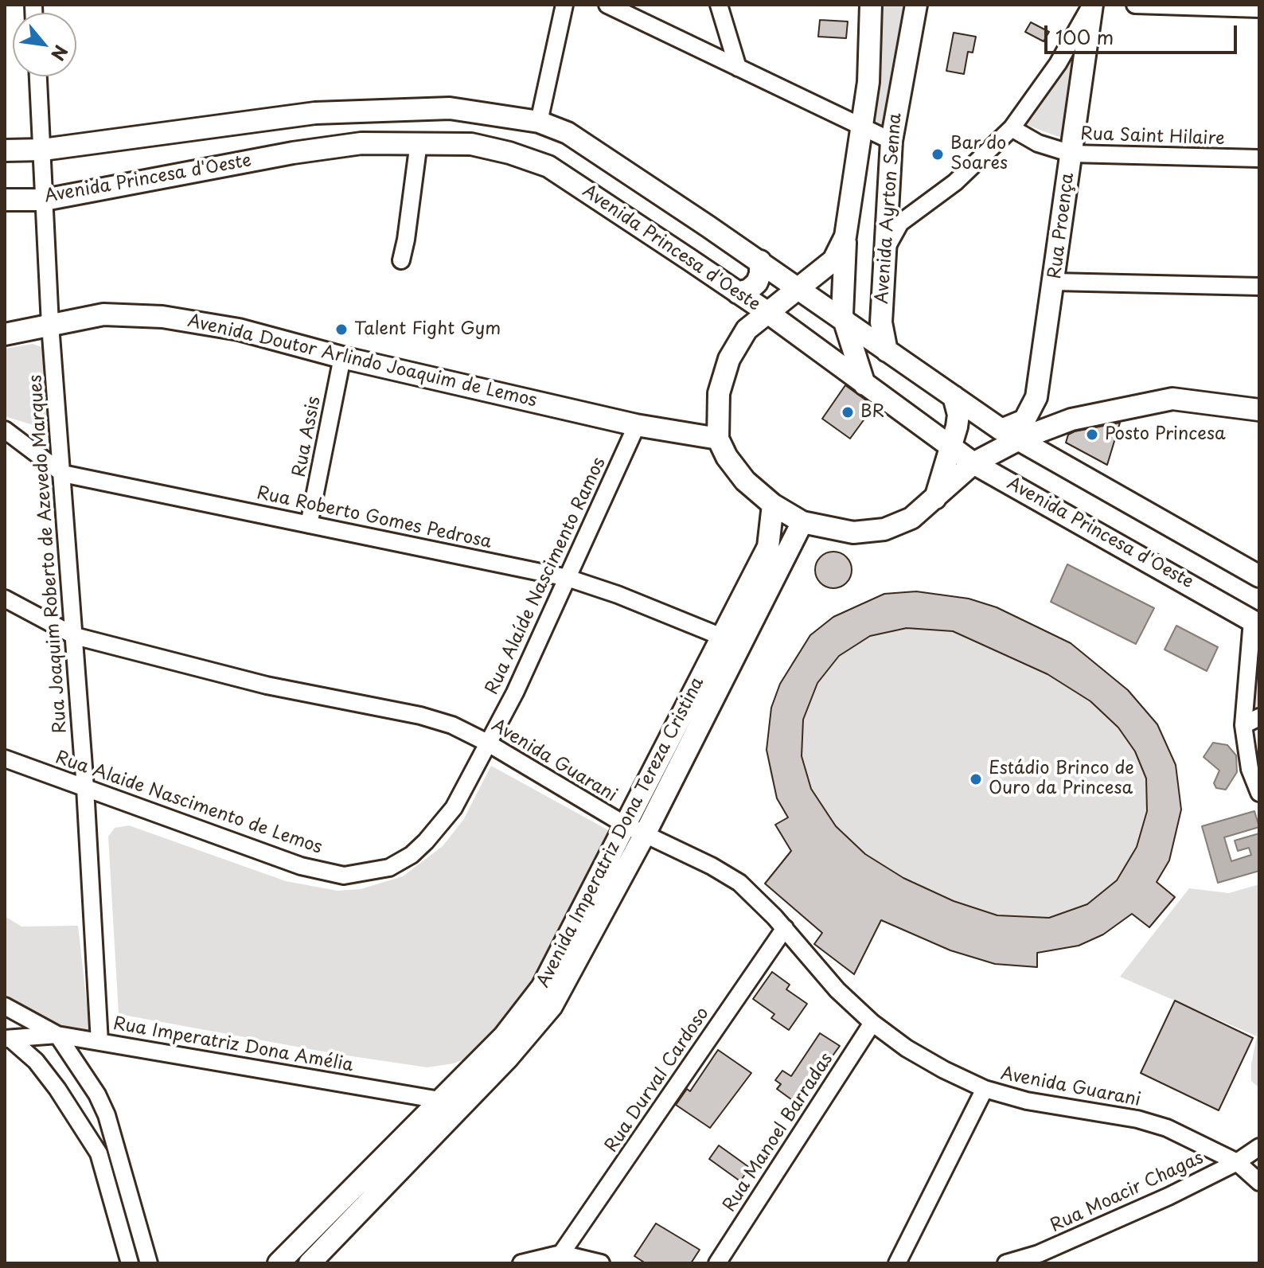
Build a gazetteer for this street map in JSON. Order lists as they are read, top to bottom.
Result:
{
  "streets": {
    "main road": [
      "Avenida Princesa d'Oeste",
      "Avenida Ayrton Senna",
      "Rua Proença",
      "Avenida Doutor Arlindo Joaquim de Lemos",
      "Avenida Imperatriz Dona Tereza Cristina"
    ],
    "street": [
      "Rua Saint Hilaire",
      "Rua Assis",
      "Rua Roberto Gomes Pedrosa",
      "Rua Joaquim Roberto de Azevedo Marques",
      "Rua Alaíde Nascimento Ramos",
      "Avenida Guarani",
      "Rua Alaide Nascimento de Lemos",
      "Rua Imperatriz Dona Amélia",
      "Rua Durval Cardoso",
      "Rua Manoel Barradas",
      "Rua Moacir Chagas"
    ]
  },
  "crossings": [
    ["Rua Saint Hilaire", "Rua Proença"],
    ["Avenida Princesa d'Oeste", "Avenida Ayrton Senna"],
    ["Avenida Princesa d'Oeste", "Rua Joaquim Roberto de Azevedo Marques"],
    ["Avenida Ayrton Senna", "Avenida Doutor Arlindo Joaquim de Lemos"],
    ["Avenida Doutor Arlindo Joaquim de Lemos", "Rua Assis"],
    ["Avenida Doutor Arlindo Joaquim de Lemos", "Rua Joaquim Roberto de Azevedo Marques"],
    ["Avenida Doutor Arlindo Joaquim de Lemos", "Rua Alaíde Nascimento Ramos"],
    ["Rua Assis", "Rua Roberto Gomes Pedrosa"],
    ["Rua Roberto Gomes Pedrosa", "Rua Joaquim Roberto de Azevedo Marques"],
    ["Rua Roberto Gomes Pedrosa", "Rua Alaíde Nascimento Ramos"],
    ["Rua Roberto Gomes Pedrosa", "Avenida Imperatriz Dona Tereza Cristina"],
    ["Rua Joaquim Roberto de Azevedo Marques", "Avenida Guarani"],
    ["Rua Joaquim Roberto de Azevedo Marques", "Rua Alaide Nascimento de Lemos"],
    ["Rua Joaquim Roberto de Azevedo Marques", "Rua Imperatriz Dona Amélia"],
    ["Rua Alaíde Nascimento Ramos", "Avenida Guarani"],
    ["Rua Alaíde Nascimento Ramos", "Rua Alaide Nascimento de Lemos"],
    ["Avenida Guarani", "Rua Alaide Nascimento de Lemos"],
    ["Avenida Guarani", "Avenida Imperatriz Dona Tereza Cristina"],
    ["Avenida Guarani", "Rua Durval Cardoso"],
    ["Avenida Guarani", "Rua Manoel Barradas"],
    ["Avenida Guarani", "Rua Moacir Chagas"],
    ["Avenida Imperatriz Dona Tereza Cristina", "Rua Imperatriz Dona Amélia"]
  ],
  "places": [
    "Bar do Soares",
    "Talent Fight Gym",
    "BR",
    "Posto Princesa",
    "Estádio Brinco de Ouro da Princesa"
  ],
  "scale_bar": "100 m",
  "north": "bottom right"
}
